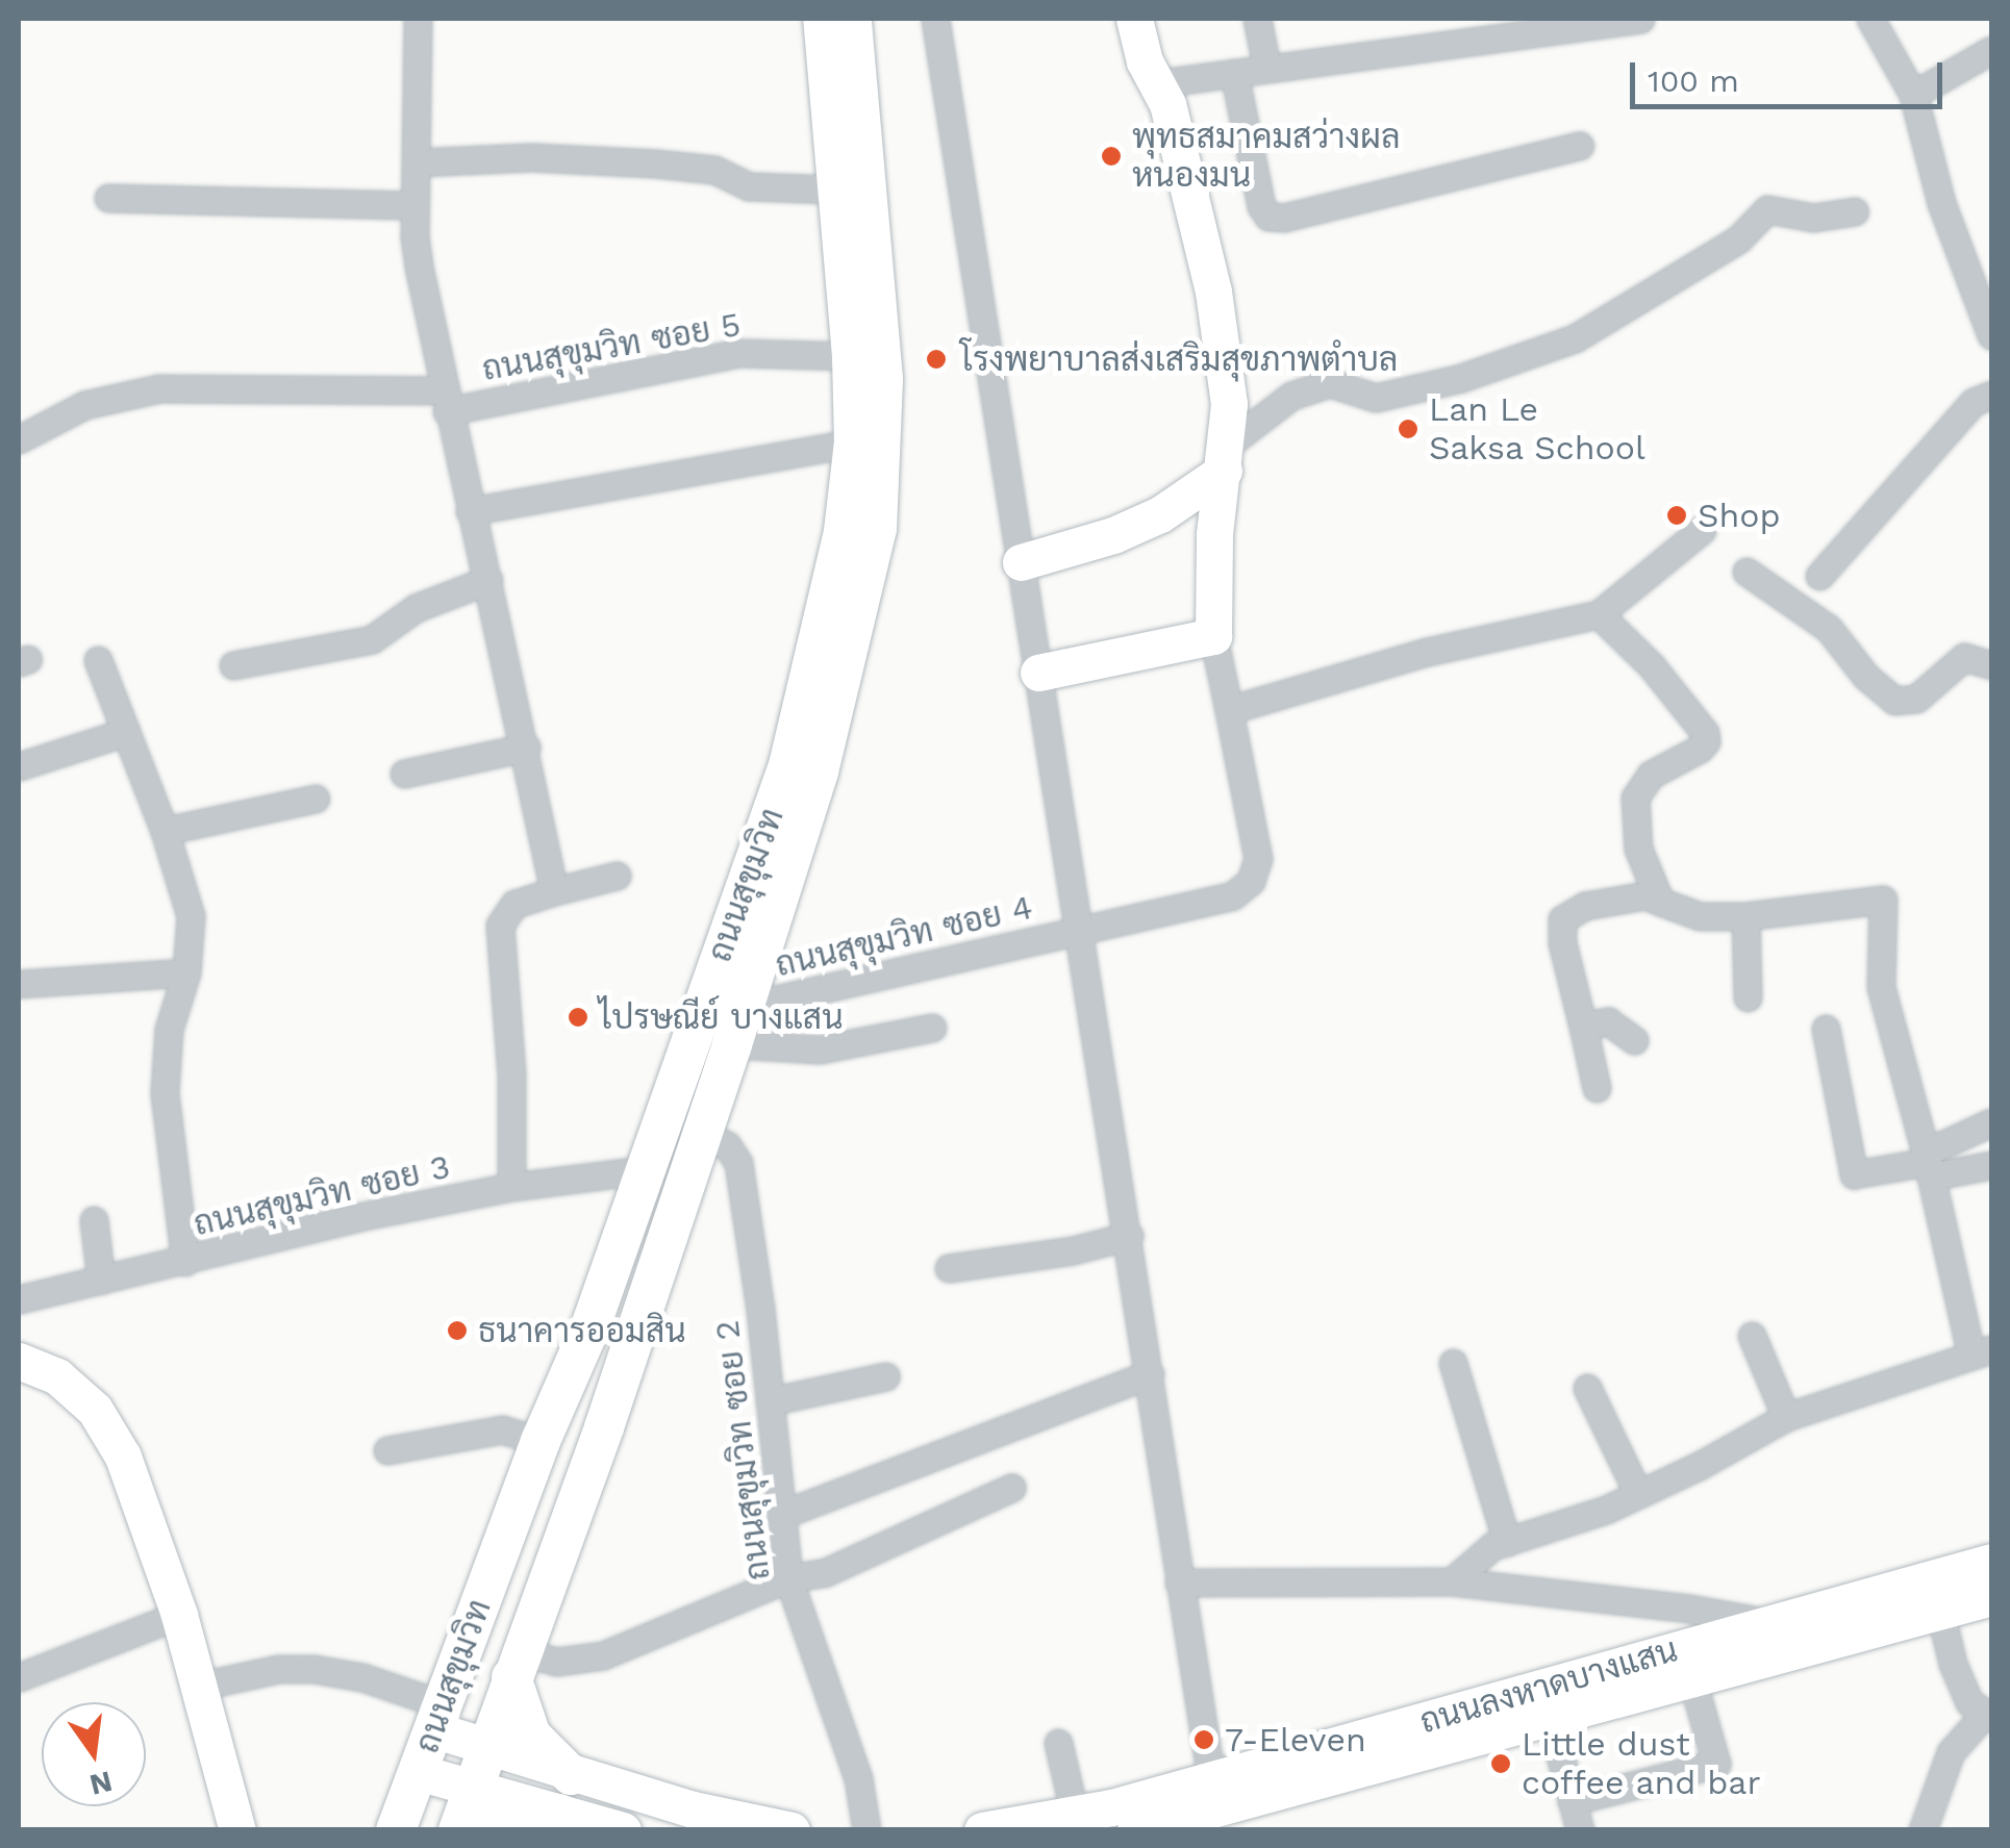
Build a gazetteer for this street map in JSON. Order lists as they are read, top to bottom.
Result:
{
  "streets": {
    "main road": ["ถนนสุขุมวิท", "ถนนลงหาดบางแสน"],
    "street": [
      "ถนนสุขุมวิท ซอย 5",
      "ถนนสุขุมวิท ซอย 4",
      "ถนนสุขุมวิท ซอย 3",
      "ถนนสุขุมวิท ซอย 2"
    ]
  },
  "crossings": [
    ["ถนนสุขุมวิท ซอย 5", "ถนนสุขุมวิท"],
    ["ถนนสุขุมวิท", "ถนนสุขุมวิท ซอย 4"],
    ["ถนนสุขุมวิท", "ถนนสุขุมวิท ซอย 3"],
    ["ถนนสุขุมวิท", "ถนนสุขุมวิท ซอย 2"]
  ],
  "places": [
    "พุทธสมาคมสว่างผล หนองมน",
    "โรงพยาบาลส่งเสริมสุขภาพตำบล",
    "Lan Le Saksa School",
    "Shop",
    "ไปรษณีย์ บางแสน",
    "ธนาคารออมสิน",
    "7-Eleven",
    "Little dust coffee and bar"
  ],
  "scale_bar": "100 m",
  "north": "bottom"
}
